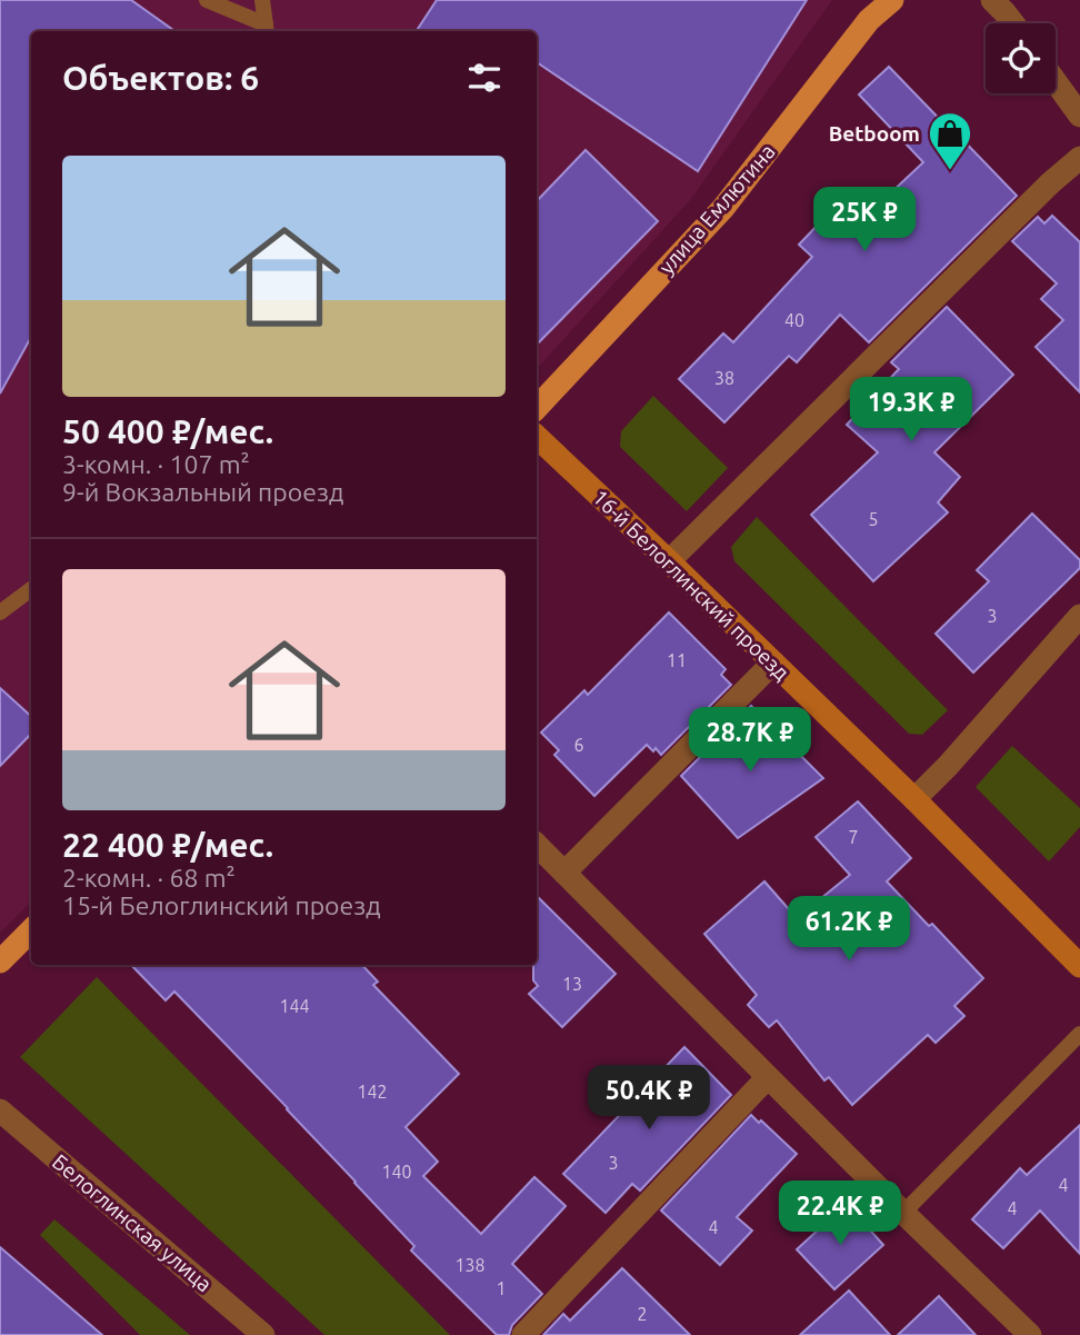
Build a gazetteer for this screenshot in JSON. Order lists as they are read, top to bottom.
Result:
{
  "streets": {
    "main road": ["улица Емлютина"],
    "street": ["16-й Белоглинский проезд", "Белоглинская улица"]
  },
  "places": {
    "shop": ["Betboom"]
  },
  "house_numbers": [
    "40",
    "38",
    "5",
    "3",
    "11",
    "6",
    "7",
    "13",
    "144",
    "142",
    "3",
    "140",
    "4",
    "4",
    "4",
    "138",
    "1",
    "2"
  ],
  "page": {
    "heading": "Объектов: 6",
    "list": [
      {
        "name": "50 400 ₽/мес.",
        "note": "3-комн. · 107 m² · 9-й Вокзальный проезд"
      },
      {
        "name": "22 400 ₽/мес.",
        "note": "2-комн. · 68 m² · 15-й Белоглинский проезд"
      }
    ],
    "price": [
      "25K ₽",
      "19.3K ₽",
      "28.7K ₽",
      "61.2K ₽",
      "50.4K ₽",
      "22.4K ₽"
    ]
  }
}
